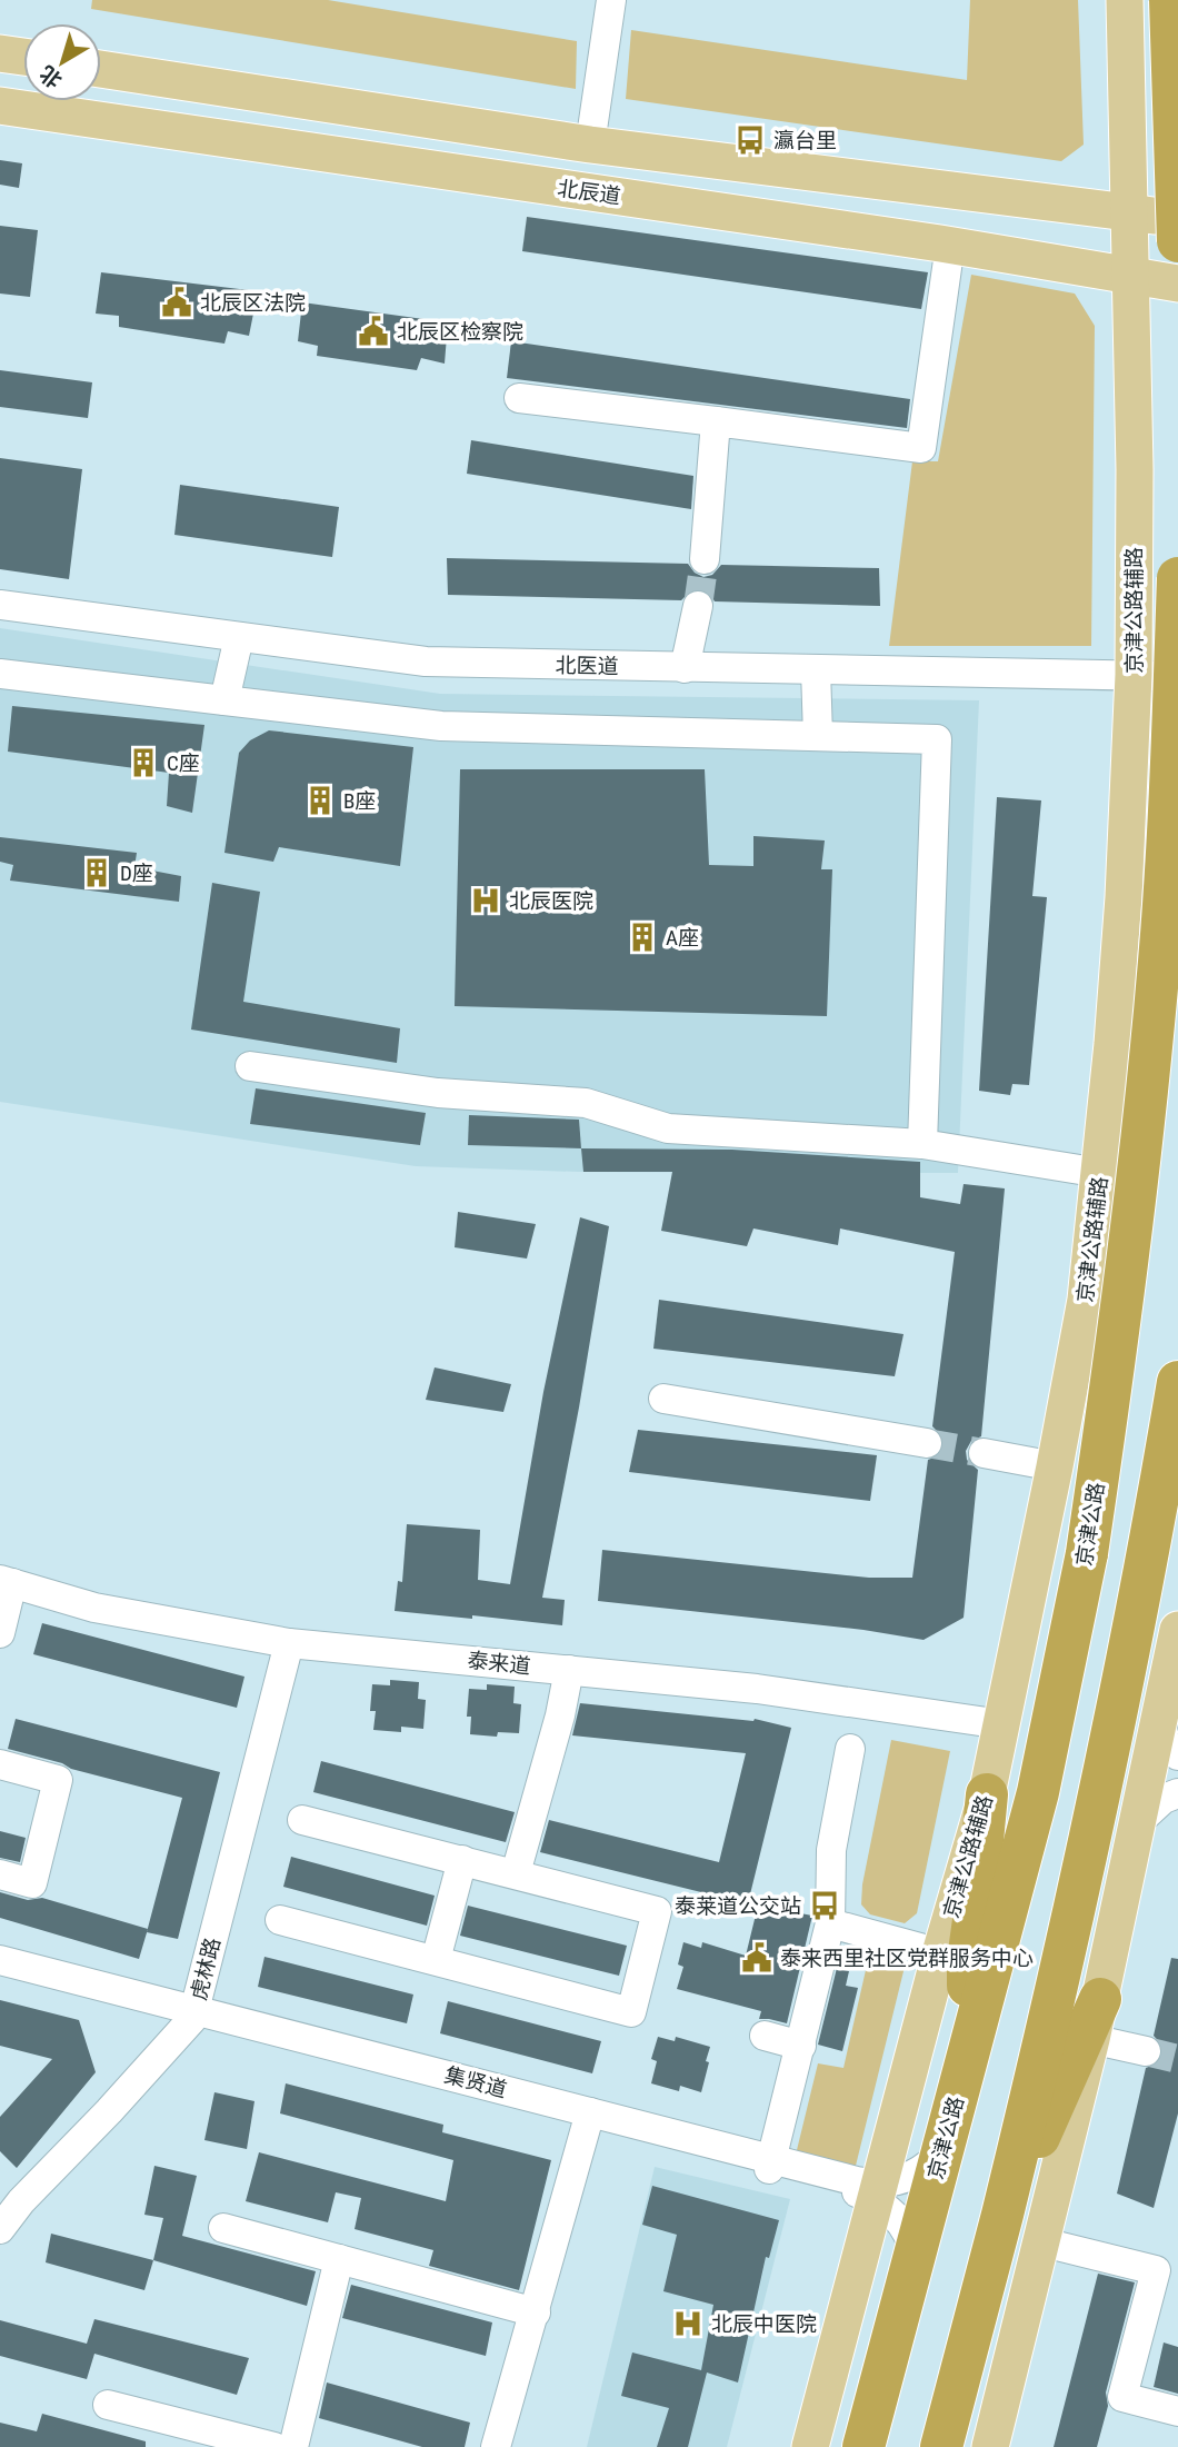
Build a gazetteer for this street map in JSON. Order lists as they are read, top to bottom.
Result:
{
  "streets": {
    "highway": ["京津公路"],
    "main road": ["北辰道", "京津公路辅路"],
    "street": [
      "北医道",
      "泰来道",
      "虎林路",
      "集贤道"
    ]
  },
  "crossings": [
    ["北辰道", "京津公路辅路"],
    ["京津公路辅路", "北医道"],
    ["京津公路辅路", "泰来道"],
    ["京津公路辅路", "集贤道"],
    ["京津公路", "集贤道"],
    ["泰来道", "虎林路"],
    ["虎林路", "集贤道"]
  ],
  "places": {
    "bus stop": ["瀛台里", "泰莱道公交站"],
    "public building": ["北辰区法院", "北辰区检察院", "泰来西里社区党群服务中心"],
    "building": [
      "C座",
      "B座",
      "D座",
      "A座"
    ],
    "hospital": ["北辰医院", "北辰中医院"]
  },
  "north": "bottom left"
}
